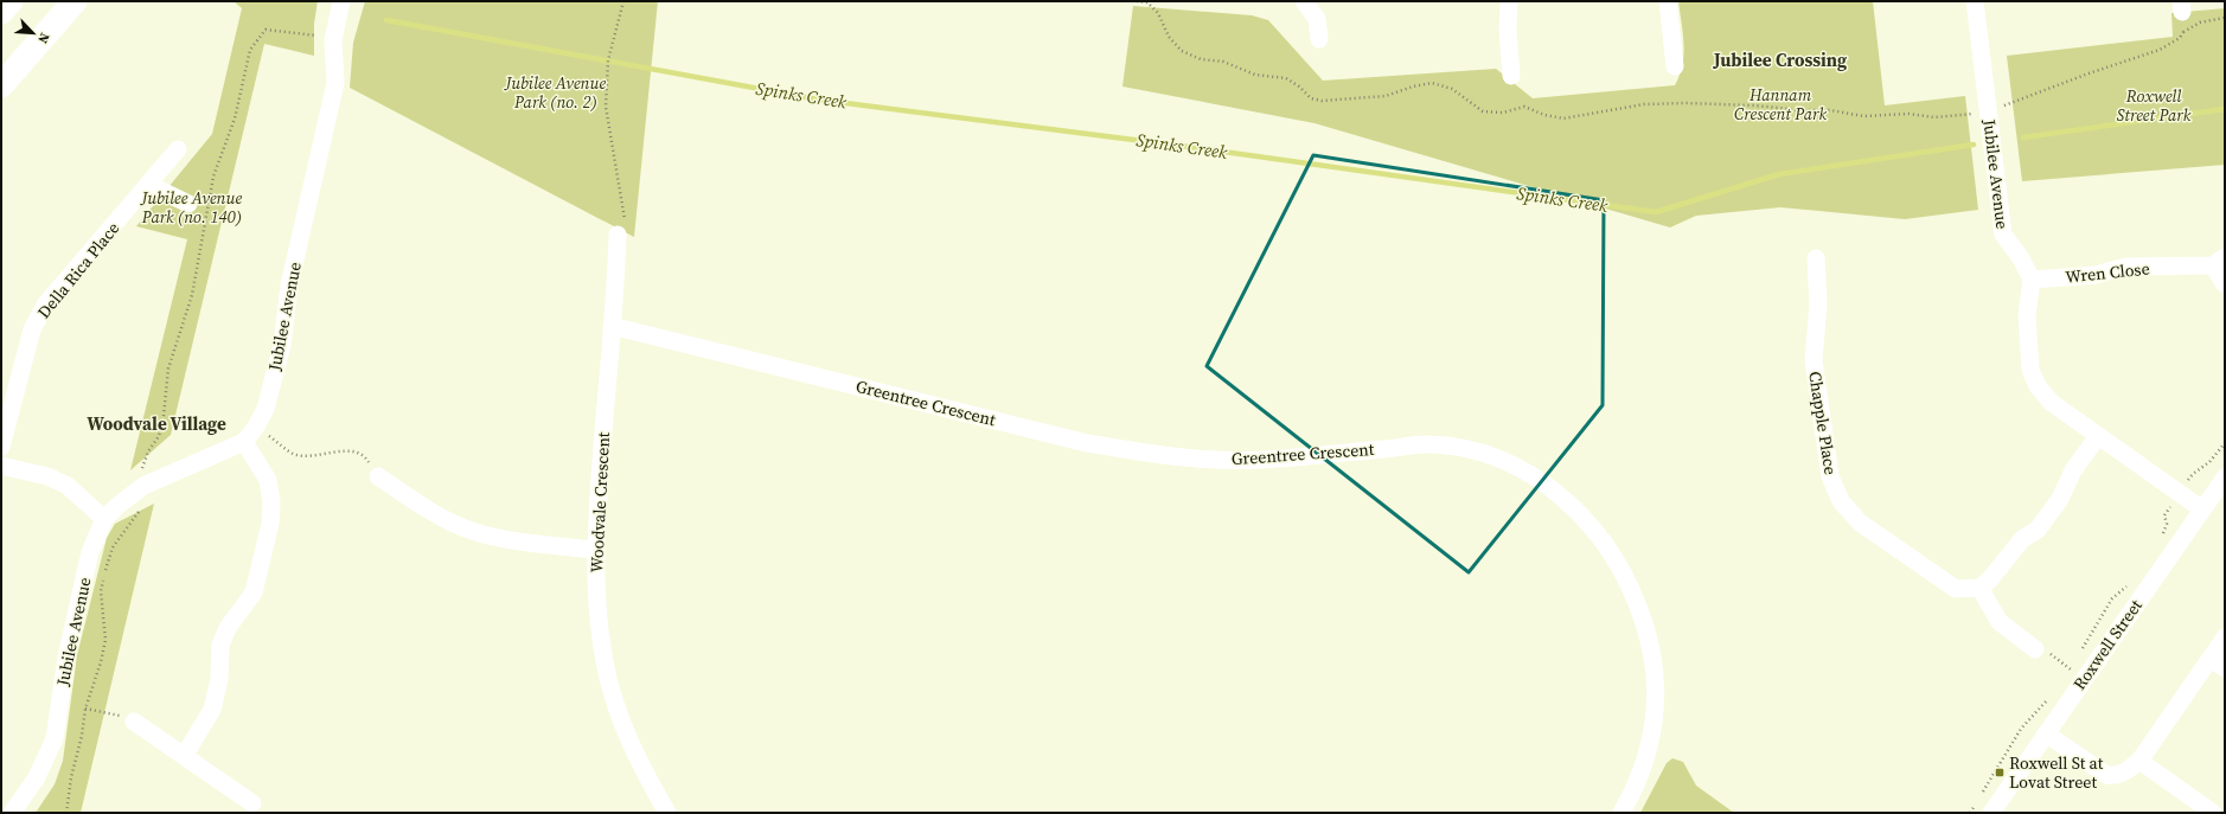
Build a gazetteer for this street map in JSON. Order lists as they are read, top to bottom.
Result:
{
  "streets": {
    "street": [
      "Jubilee Avenue",
      "Della Rica Place",
      "Wren Close",
      "Greentree Crescent",
      "Chapple Place",
      "Woodvale Crescent",
      "Roxwell Street"
    ]
  },
  "crossings": [
    ["Jubilee Avenue", "Wren Close"],
    ["Greentree Crescent", "Woodvale Crescent"]
  ],
  "districts": ["Jubilee Crossing", "Woodvale Village"],
  "water": ["Spinks Creek"],
  "parks": [
    "Jubilee Avenue Park (no. 2)",
    "Hannam Crescent Park",
    "Roxwell Street Park",
    "Jubilee Avenue Park (no. 140)"
  ],
  "places": {
    "transit": ["Roxwell St at Lovat Street"]
  },
  "north": "bottom right"
}
